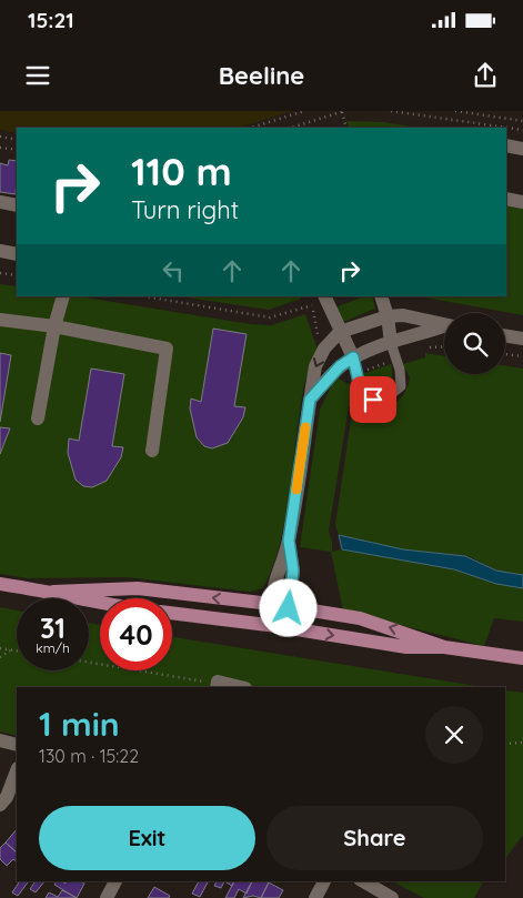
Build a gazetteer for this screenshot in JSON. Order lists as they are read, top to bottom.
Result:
{
  "page": {
    "status": "15:21",
    "header": "Beeline",
    "turn": ["110 m", "Turn right"],
    "speed": "31 km/h",
    "limit": "40",
    "heading": ["1 min", "130 m · 15:22"],
    "buttons": ["Exit", "Share"]
  }
}
